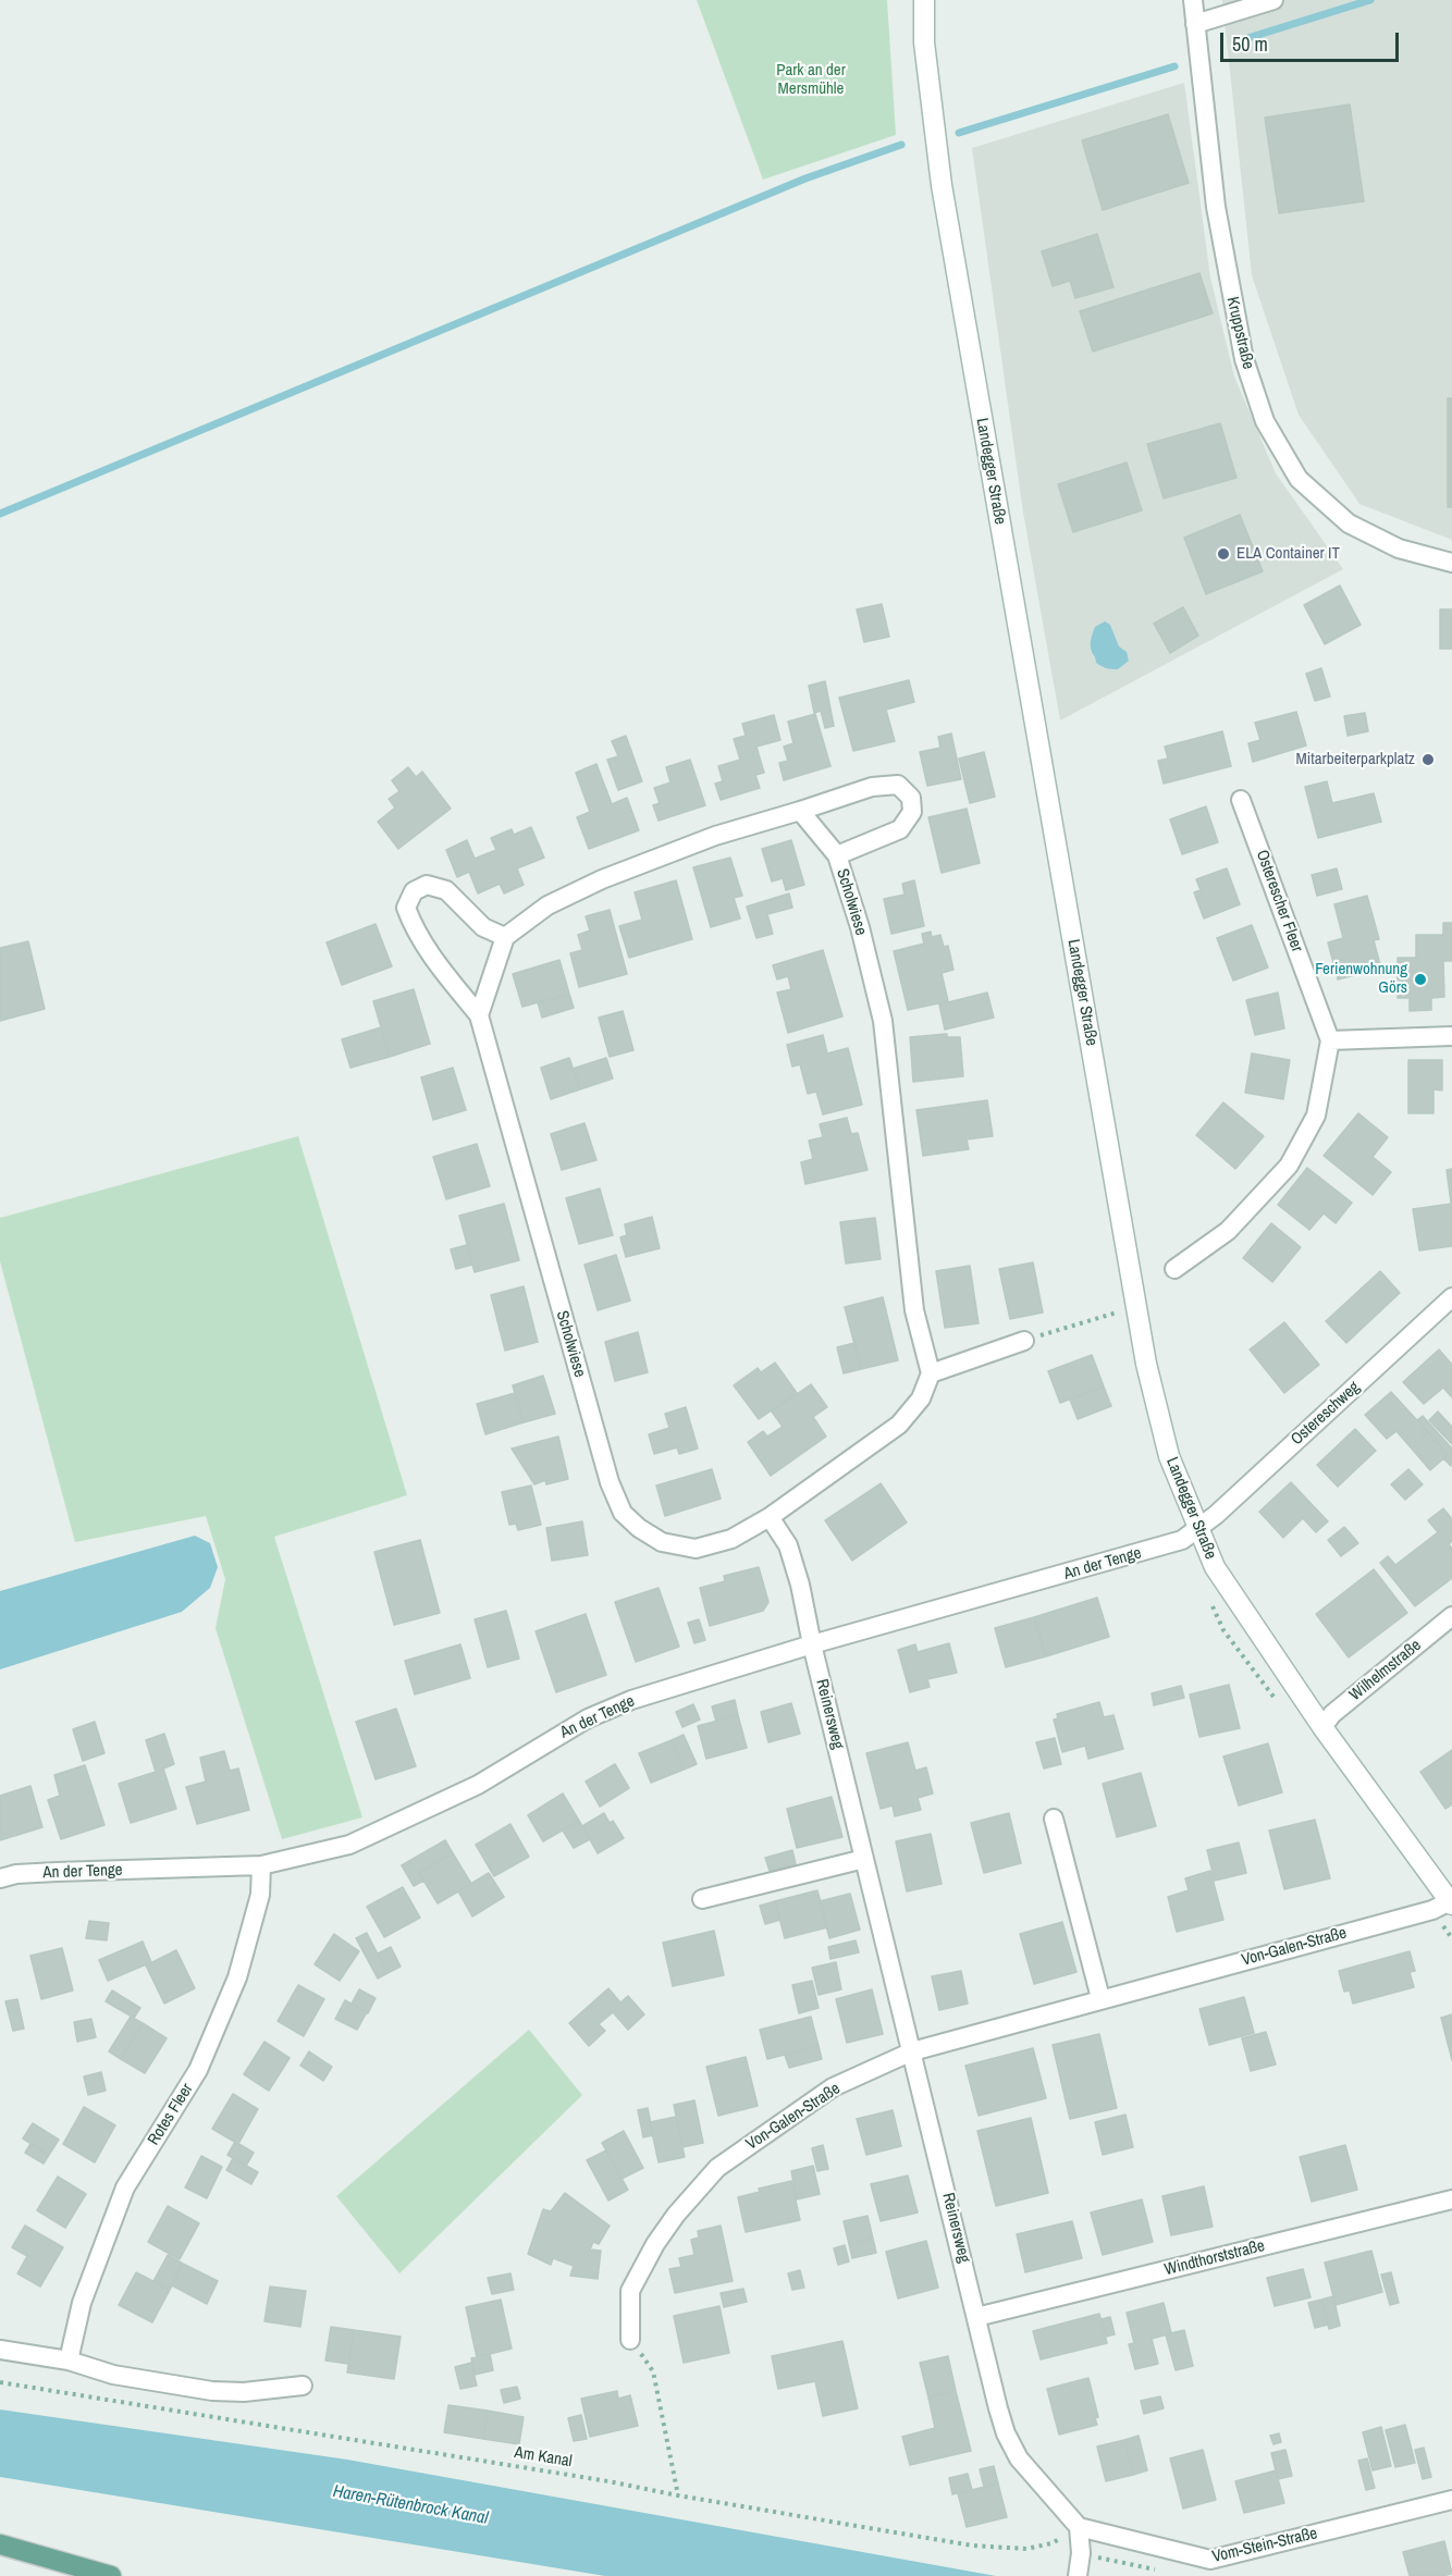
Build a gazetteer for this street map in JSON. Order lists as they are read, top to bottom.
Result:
{
  "streets": {
    "main road": ["Landegger Straße"],
    "street": [
      "Kruppstraße",
      "Osterescher Fleer",
      "Scholwiese",
      "Ostereschweg",
      "An der Tenge",
      "Wilhelmstraße",
      "Reinersweg",
      "Von-Galen-Straße",
      "Rotes Fleer",
      "Windthorststraße",
      "Vom-Stein-Straße"
    ],
    "path": ["Am Kanal"]
  },
  "crossings": [
    ["Landegger Straße", "Ostereschweg"],
    ["Landegger Straße", "An der Tenge"],
    ["Landegger Straße", "Wilhelmstraße"],
    ["Landegger Straße", "Von-Galen-Straße"],
    ["Ostereschweg", "An der Tenge"],
    ["An der Tenge", "Reinersweg"],
    ["An der Tenge", "Rotes Fleer"],
    ["Reinersweg", "Von-Galen-Straße"],
    ["Reinersweg", "Windthorststraße"],
    ["Reinersweg", "Am Kanal"],
    ["Reinersweg", "Vom-Stein-Straße"],
    ["Am Kanal", "Vom-Stein-Straße"]
  ],
  "water": ["Haren-Rütenbrock Kanal"],
  "parks": ["Park an der Mersmühle"],
  "places": ["ELA Container IT", "Mitarbeiterparkplatz", "Ferienwohnung Görs"],
  "scale_bar": "50 m"
}
